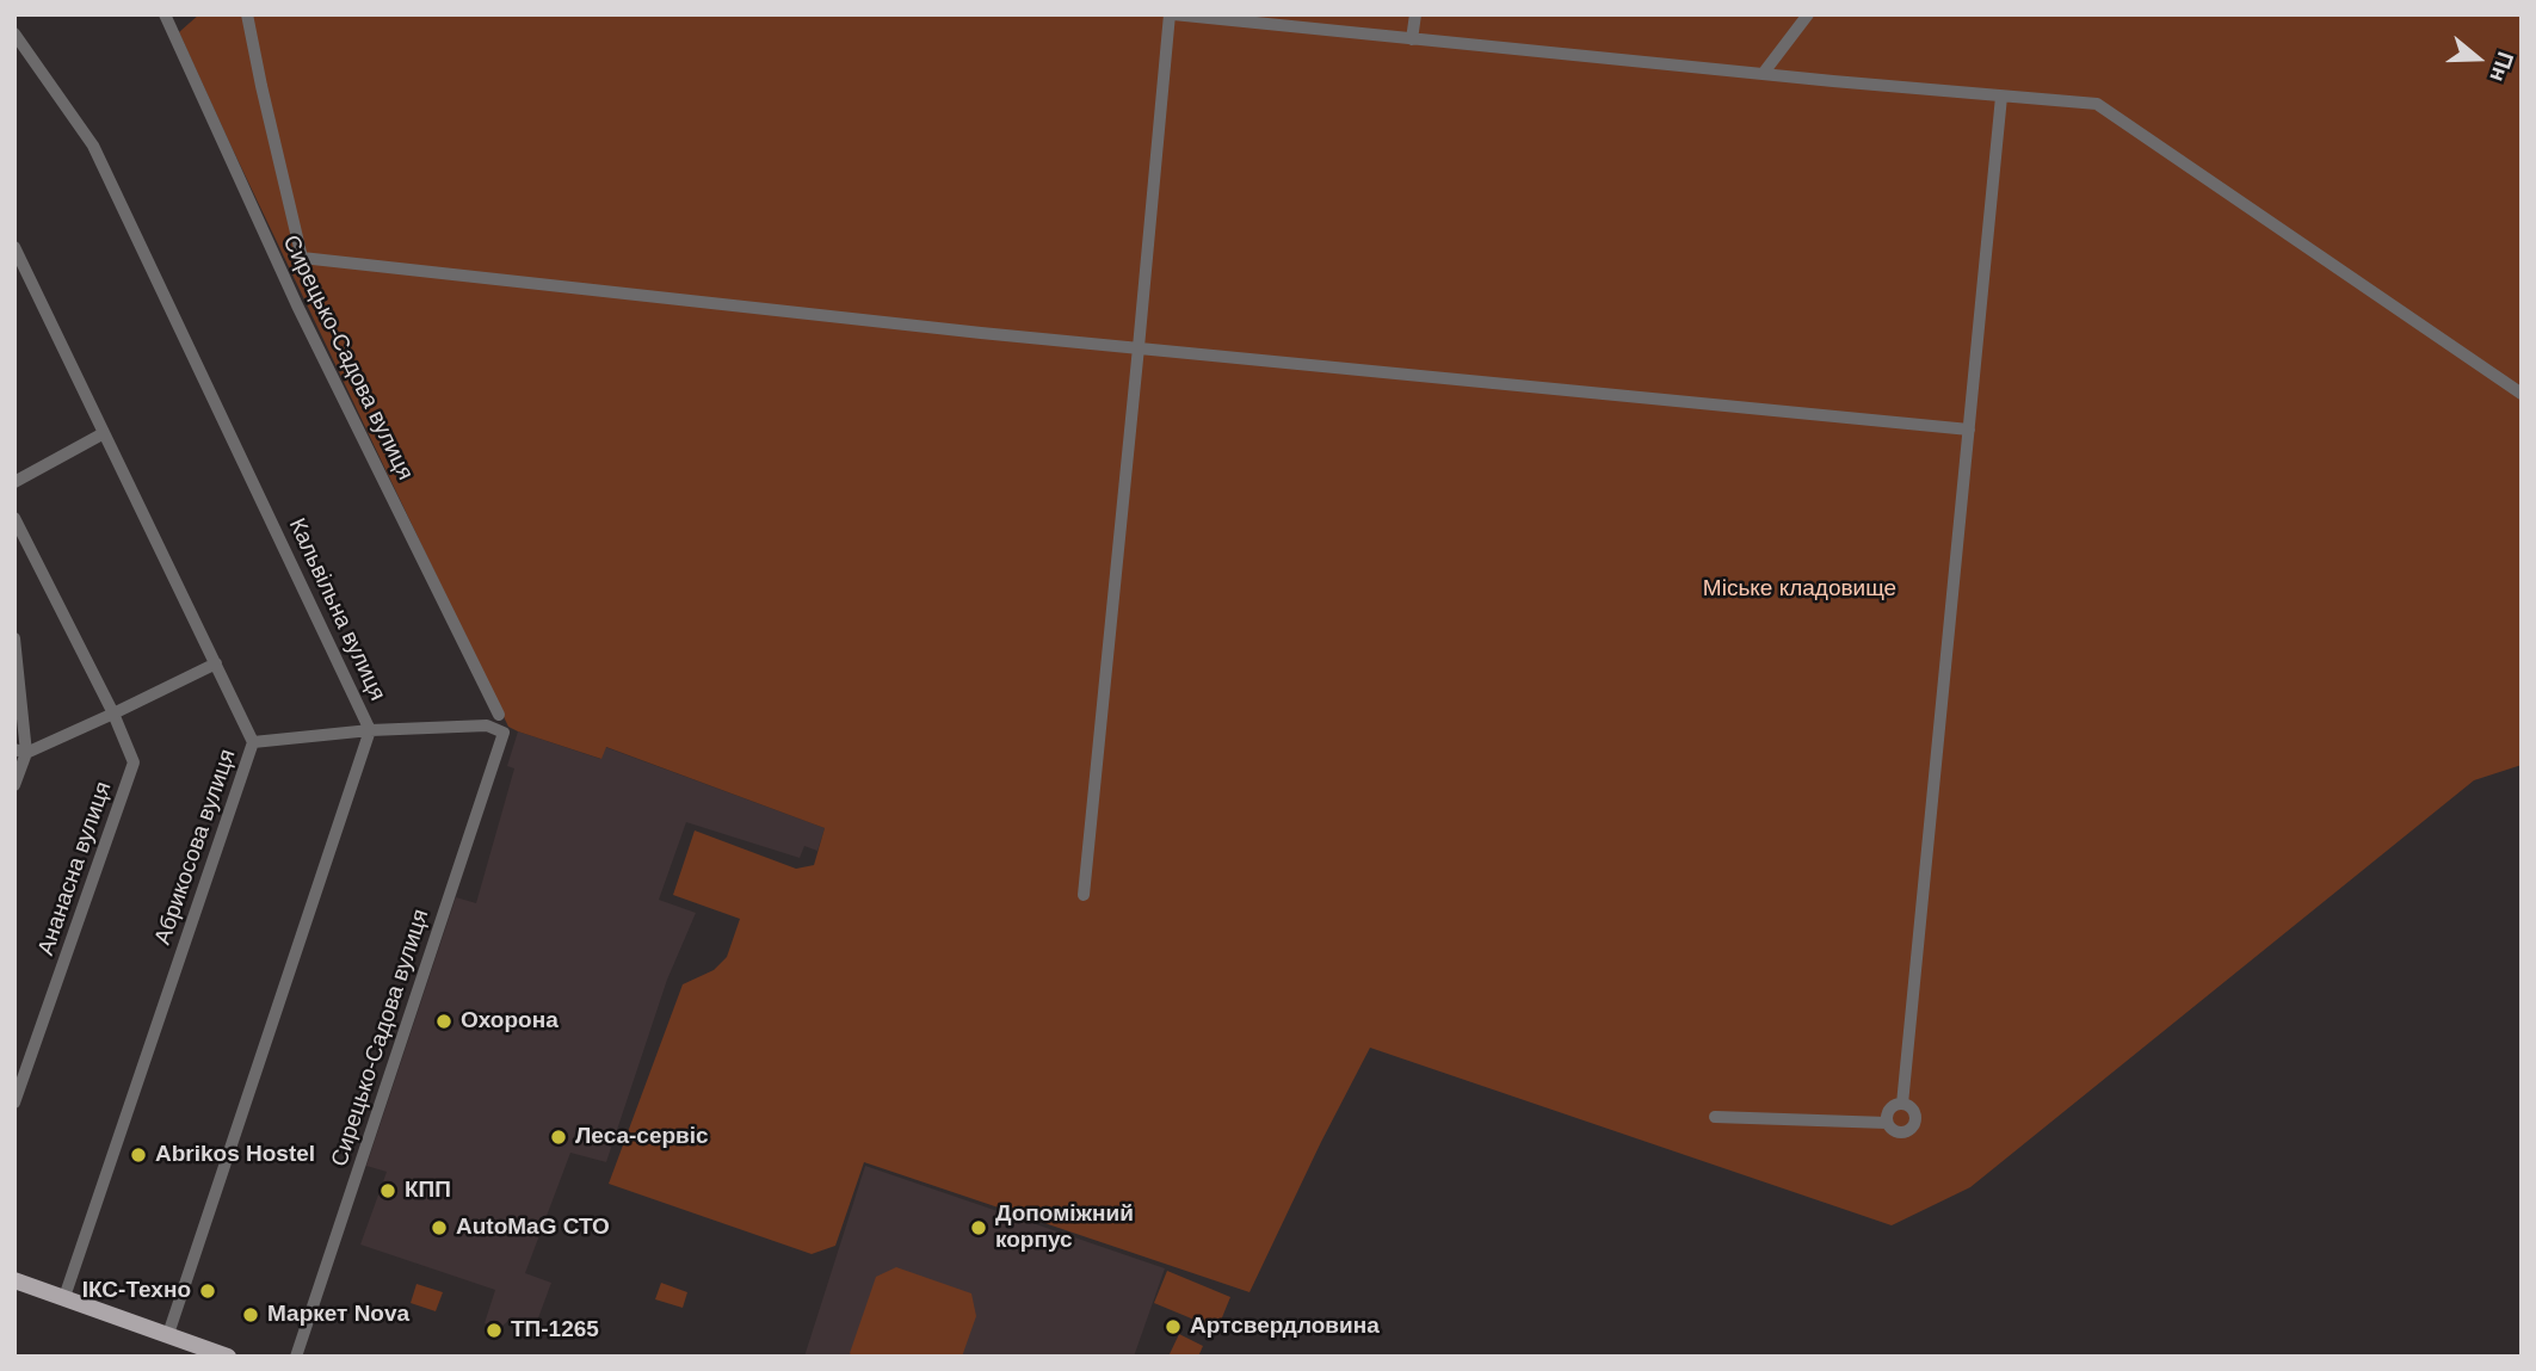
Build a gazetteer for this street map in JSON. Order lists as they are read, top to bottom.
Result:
{
  "streets": {
    "street": [
      "Сирецько-Садова вулиця",
      "Кальвільна вулиця",
      "Абрикосова вулиця",
      "Ананасна вулиця"
    ]
  },
  "crossings": [
    ["Сирецько-Садова вулиця", "Кальвільна вулиця"]
  ],
  "parks": ["Міське кладовище"],
  "places": [
    "Охорона",
    "Леса-сервіс",
    "Abrikos Hostel",
    "КПП",
    "AutoMaG СТО",
    "Допоміжний корпус",
    "ІКС-Техно",
    "Маркет Nova",
    "Артсвердловина",
    "ТП-1265"
  ],
  "north": "right"
}
